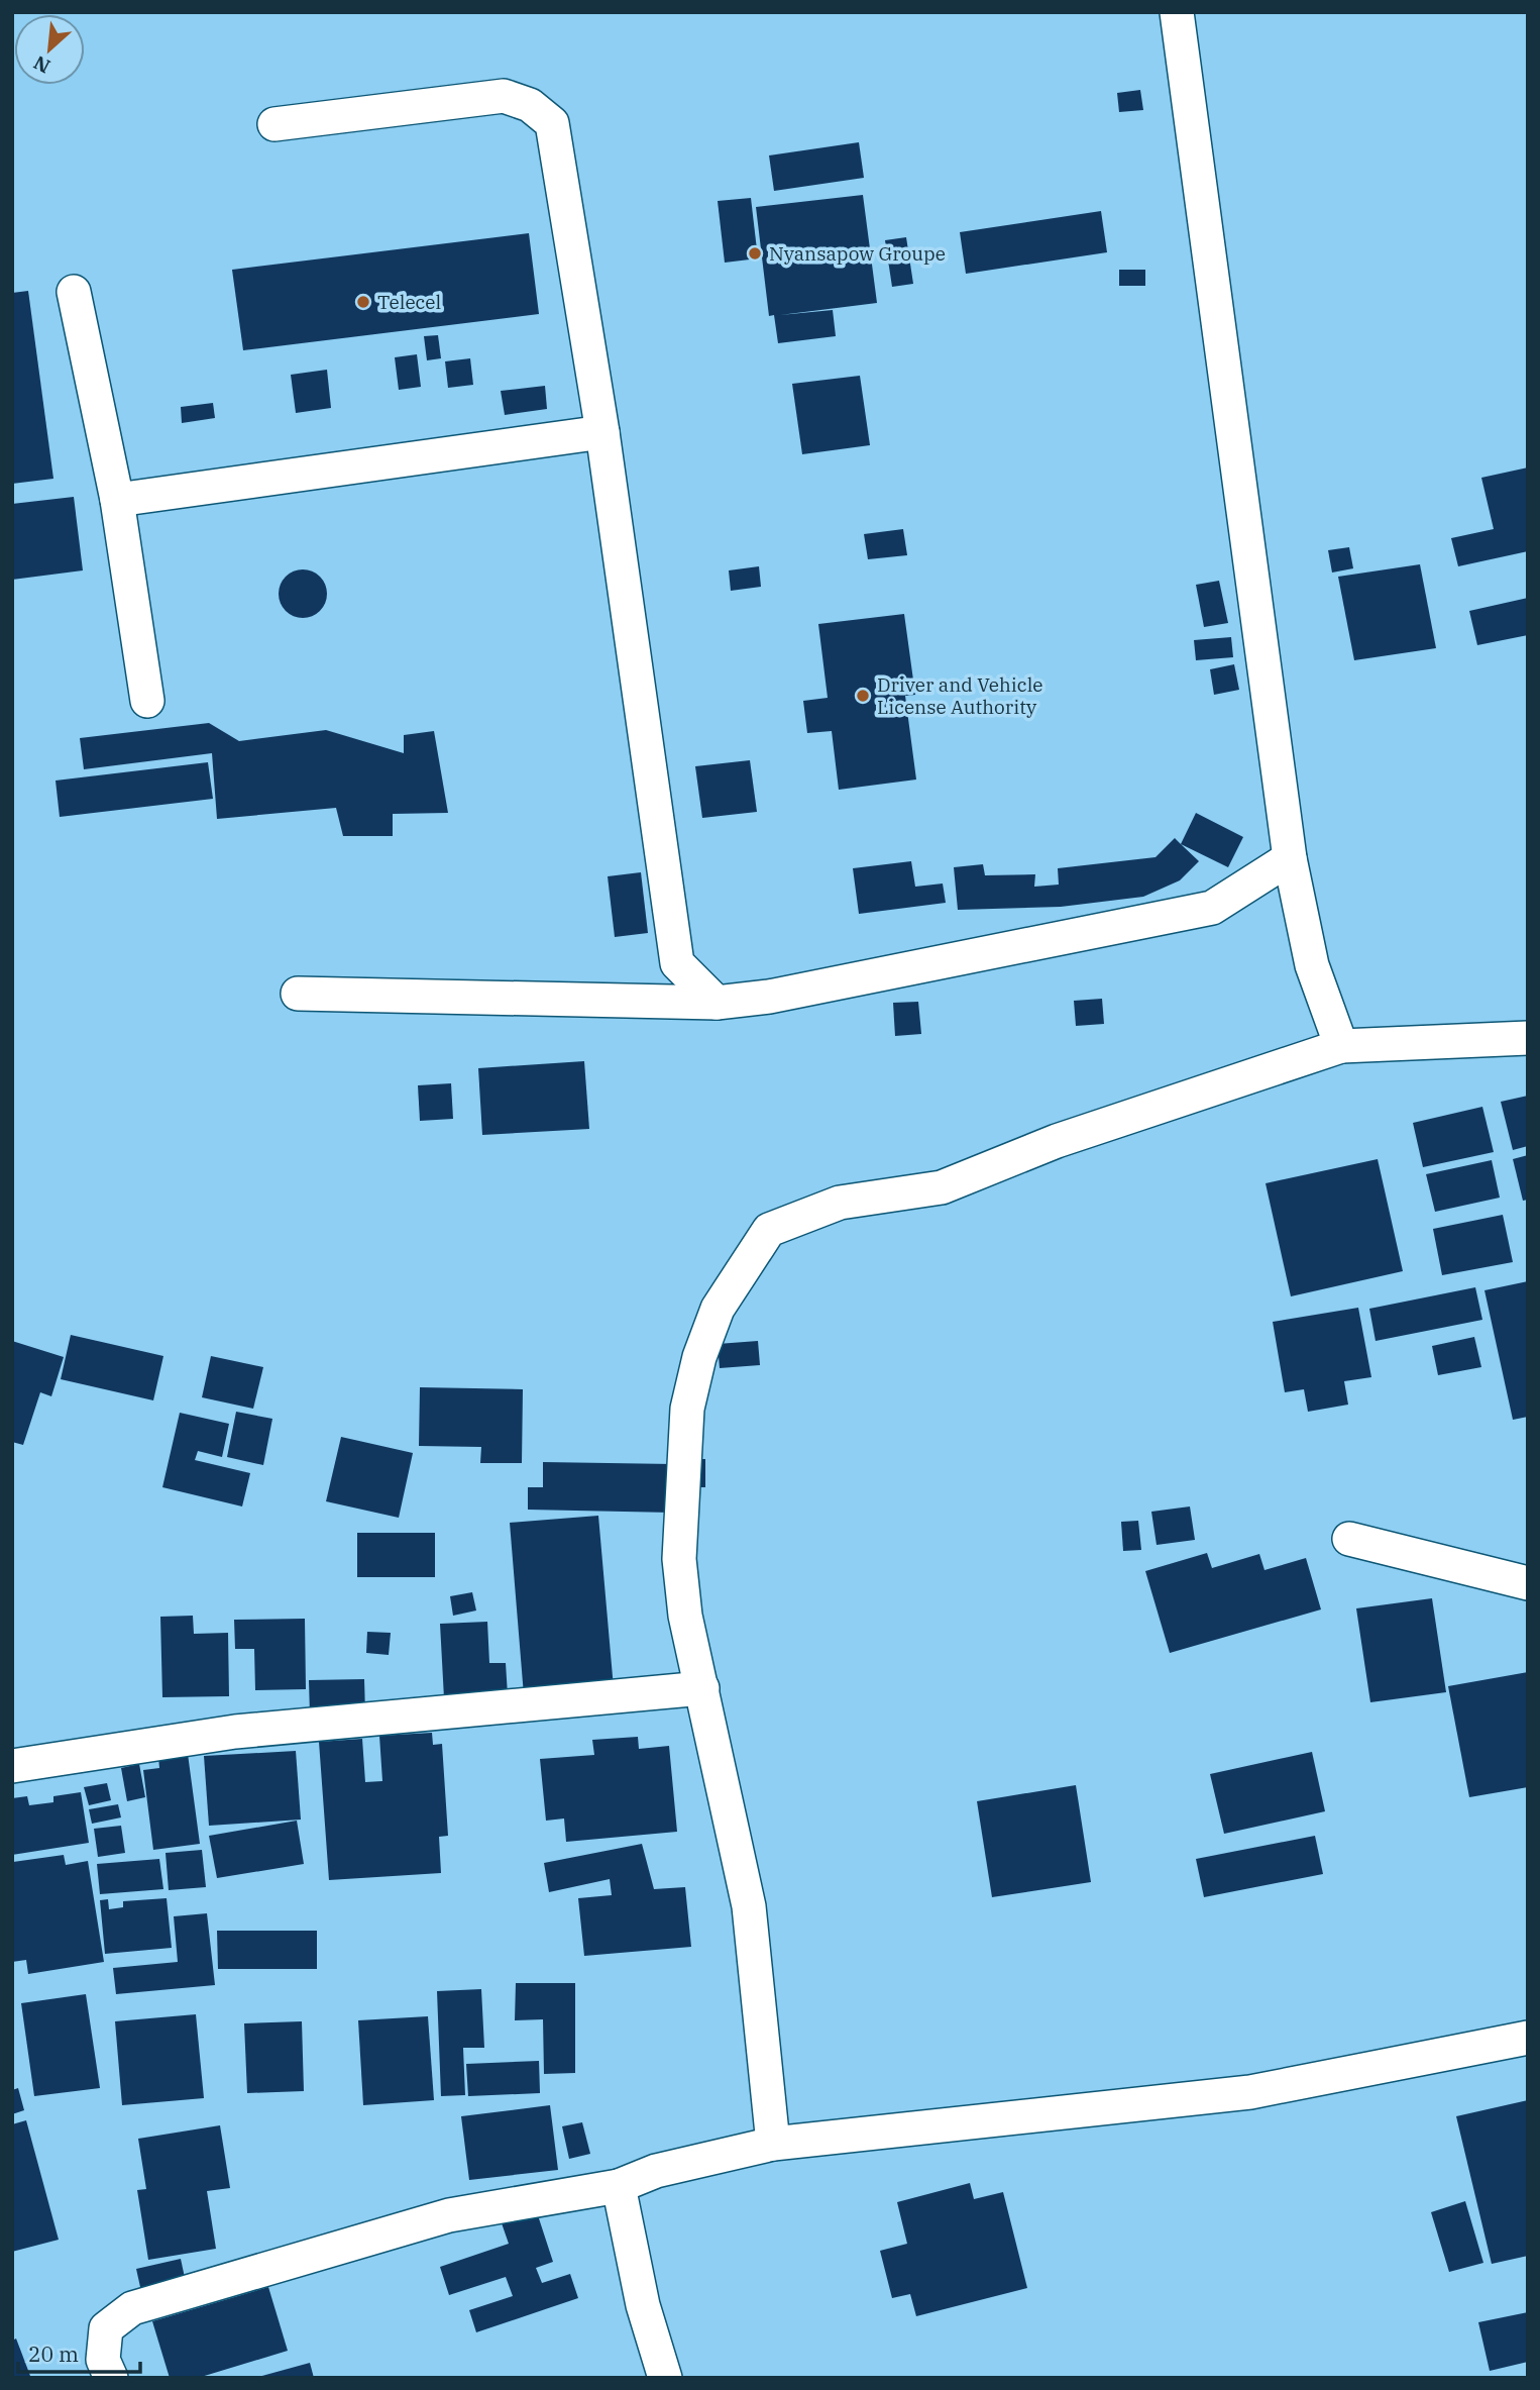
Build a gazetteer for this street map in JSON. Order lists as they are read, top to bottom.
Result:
{
  "places": ["Nyansapow Groupe", "Telecel", "Driver and Vehicle License Authority"],
  "scale_bar": "20 m",
  "north": "bottom left"
}
